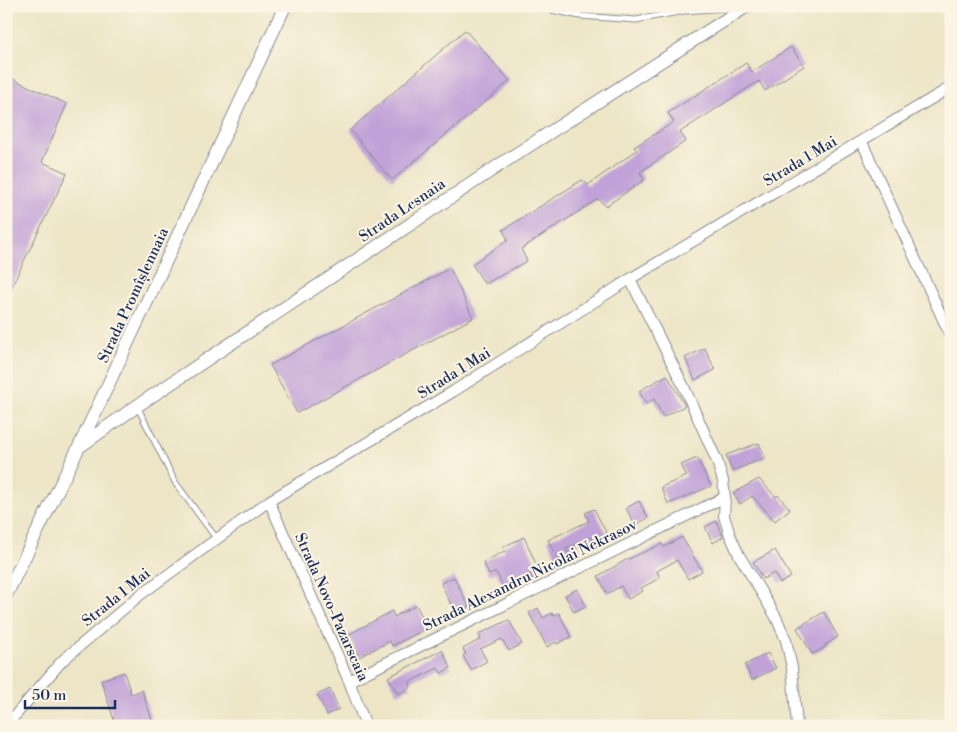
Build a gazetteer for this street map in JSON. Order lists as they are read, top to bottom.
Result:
{
  "streets": {
    "street": [
      "Strada 1 Mai",
      "Strada Lesnaia",
      "Strada Promîșlennaia",
      "Strada Alexandru Nicolai Nekrasov",
      "Strada Novo-Pazarscaia"
    ]
  },
  "crossings": [
    ["Strada 1 Mai", "Strada Novo-Pazarscaia"],
    ["Strada Lesnaia", "Strada Promîșlennaia"],
    ["Strada Alexandru Nicolai Nekrasov", "Strada Novo-Pazarscaia"]
  ],
  "scale_bar": "50 m"
}
